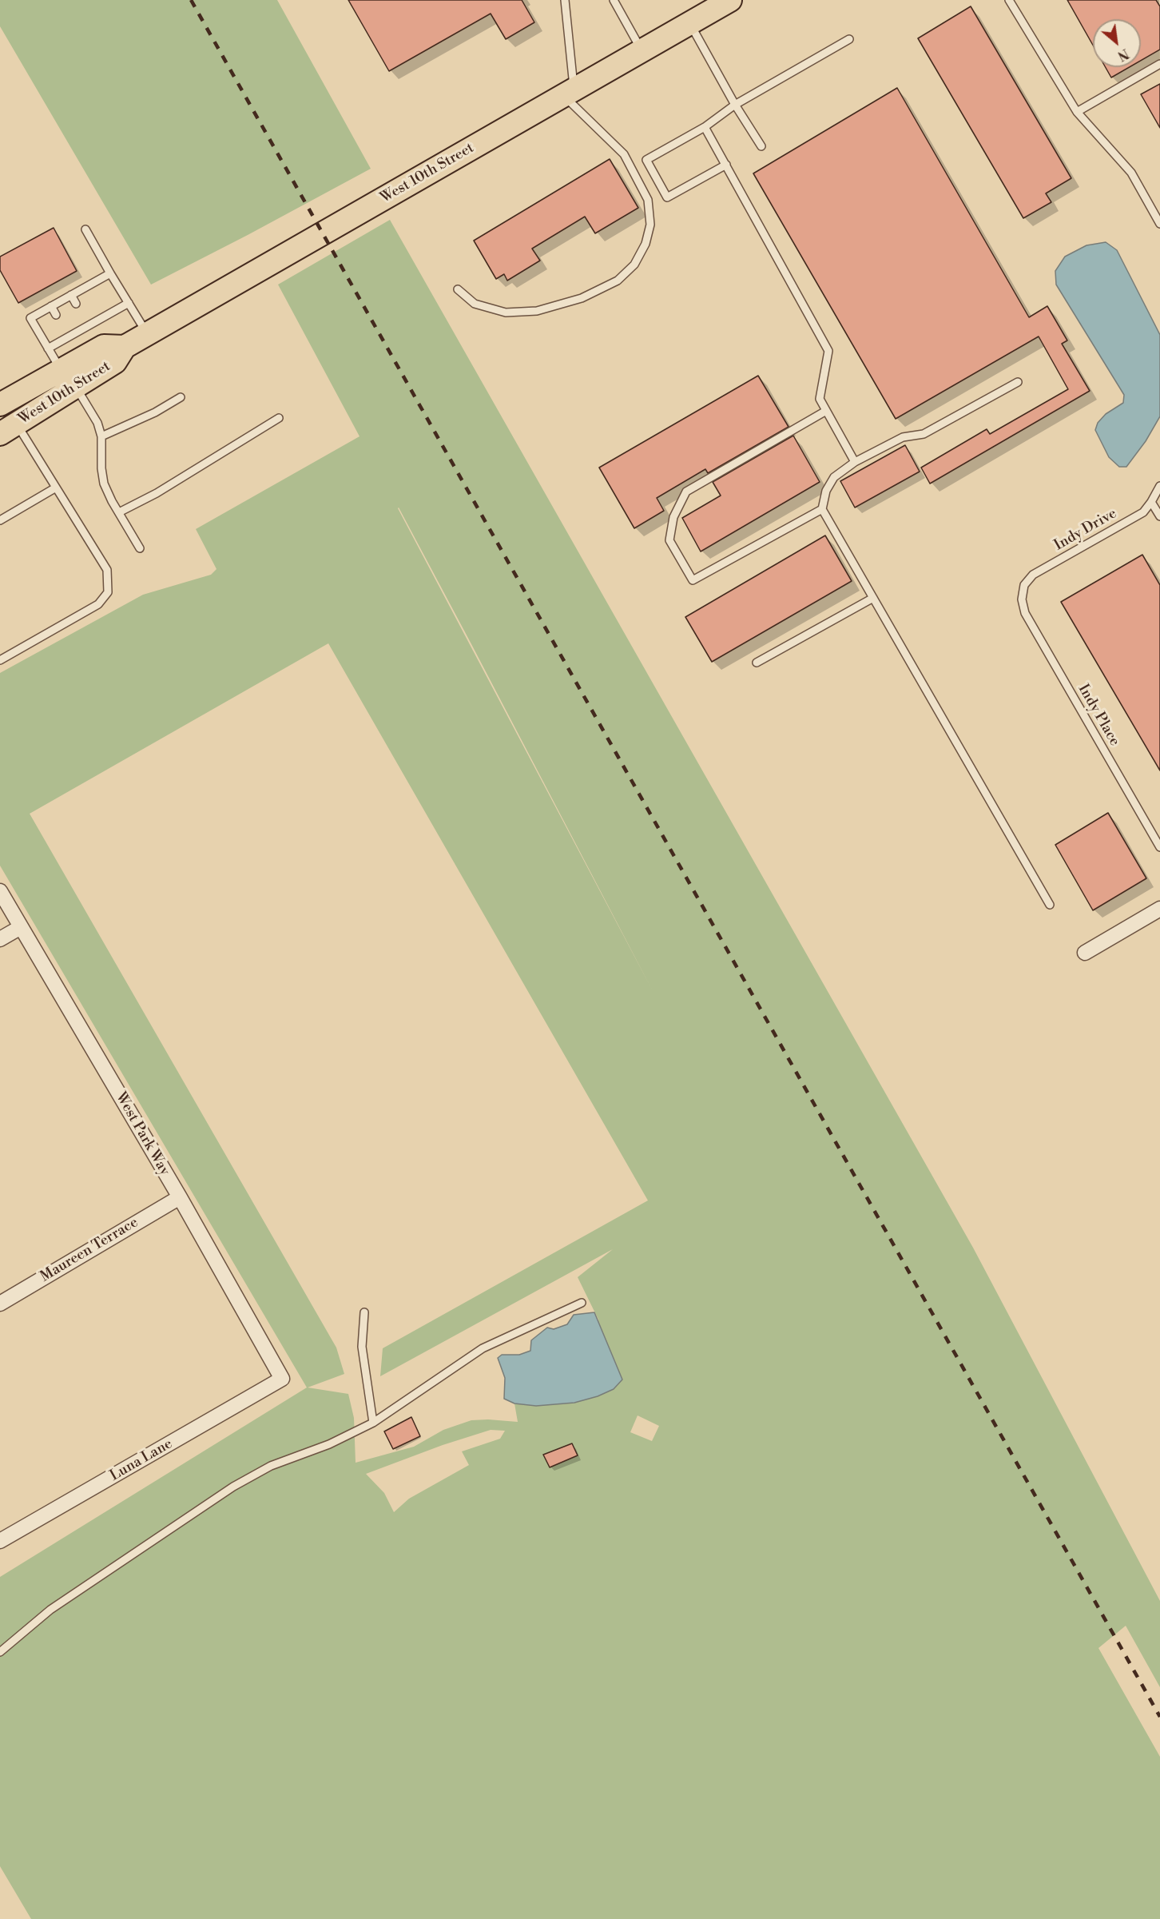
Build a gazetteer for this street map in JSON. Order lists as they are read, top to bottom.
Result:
{
  "streets": {
    "main road": ["West 10th Street"],
    "street": ["West Park Way", "Maureen Terrace", "Luna Lane"],
    "lane": ["Indy Drive", "Indy Place"]
  },
  "crossings": [
    ["Indy Drive", "Indy Place"],
    ["West Park Way", "Maureen Terrace"],
    ["West Park Way", "Luna Lane"]
  ],
  "north": "bottom right"
}
